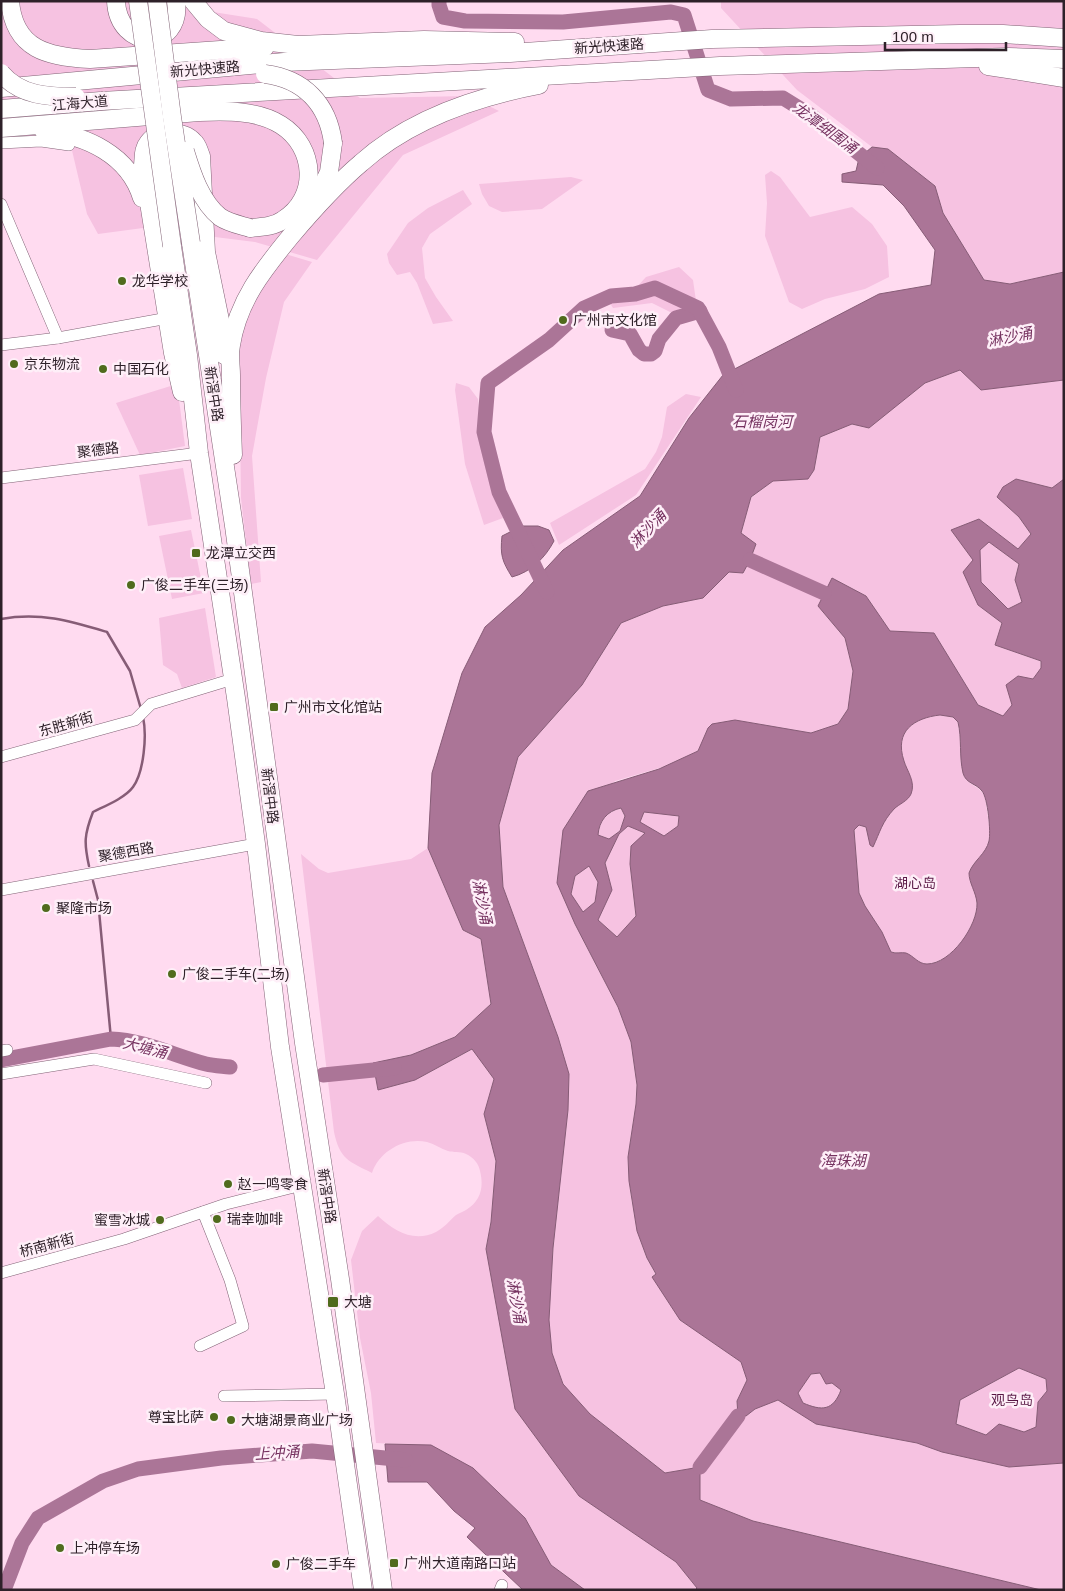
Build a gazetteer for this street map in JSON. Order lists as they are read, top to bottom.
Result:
{
  "streets": {
    "highway": ["新光快速路", "江海大道", "新滘中路"],
    "street": [
      "聚德路",
      "东胜新街",
      "聚德西路",
      "桥南新街"
    ]
  },
  "crossings": [
    ["新光快速路", "江海大道"],
    ["新光快速路", "新滘中路"],
    ["江海大道", "新滘中路"],
    ["新滘中路", "聚德路"],
    ["新滘中路", "东胜新街"],
    ["新滘中路", "聚德西路"],
    ["新滘中路", "桥南新街"]
  ],
  "water": [
    "龙潭细围涌",
    "淋沙涌",
    "石榴岗河",
    "大塘涌",
    "海珠湖",
    "上冲涌"
  ],
  "parks": ["湖心岛", "观鸟岛"],
  "places": {
    "other": [
      "龙华学校",
      "广州市文化馆",
      "京东物流",
      "中国石化",
      "广俊二手车(三场)",
      "聚隆市场",
      "广俊二手车(二场)",
      "赵一鸣零食",
      "瑞幸咖啡",
      "蜜雪冰城",
      "尊宝比萨",
      "大塘湖景商业广场",
      "上冲停车场",
      "广俊二手车"
    ],
    "transit": [
      "龙潭立交西",
      "广州市文化馆站",
      "大塘",
      "广州大道南路口站"
    ]
  },
  "scale_bar": "100 m"
}
